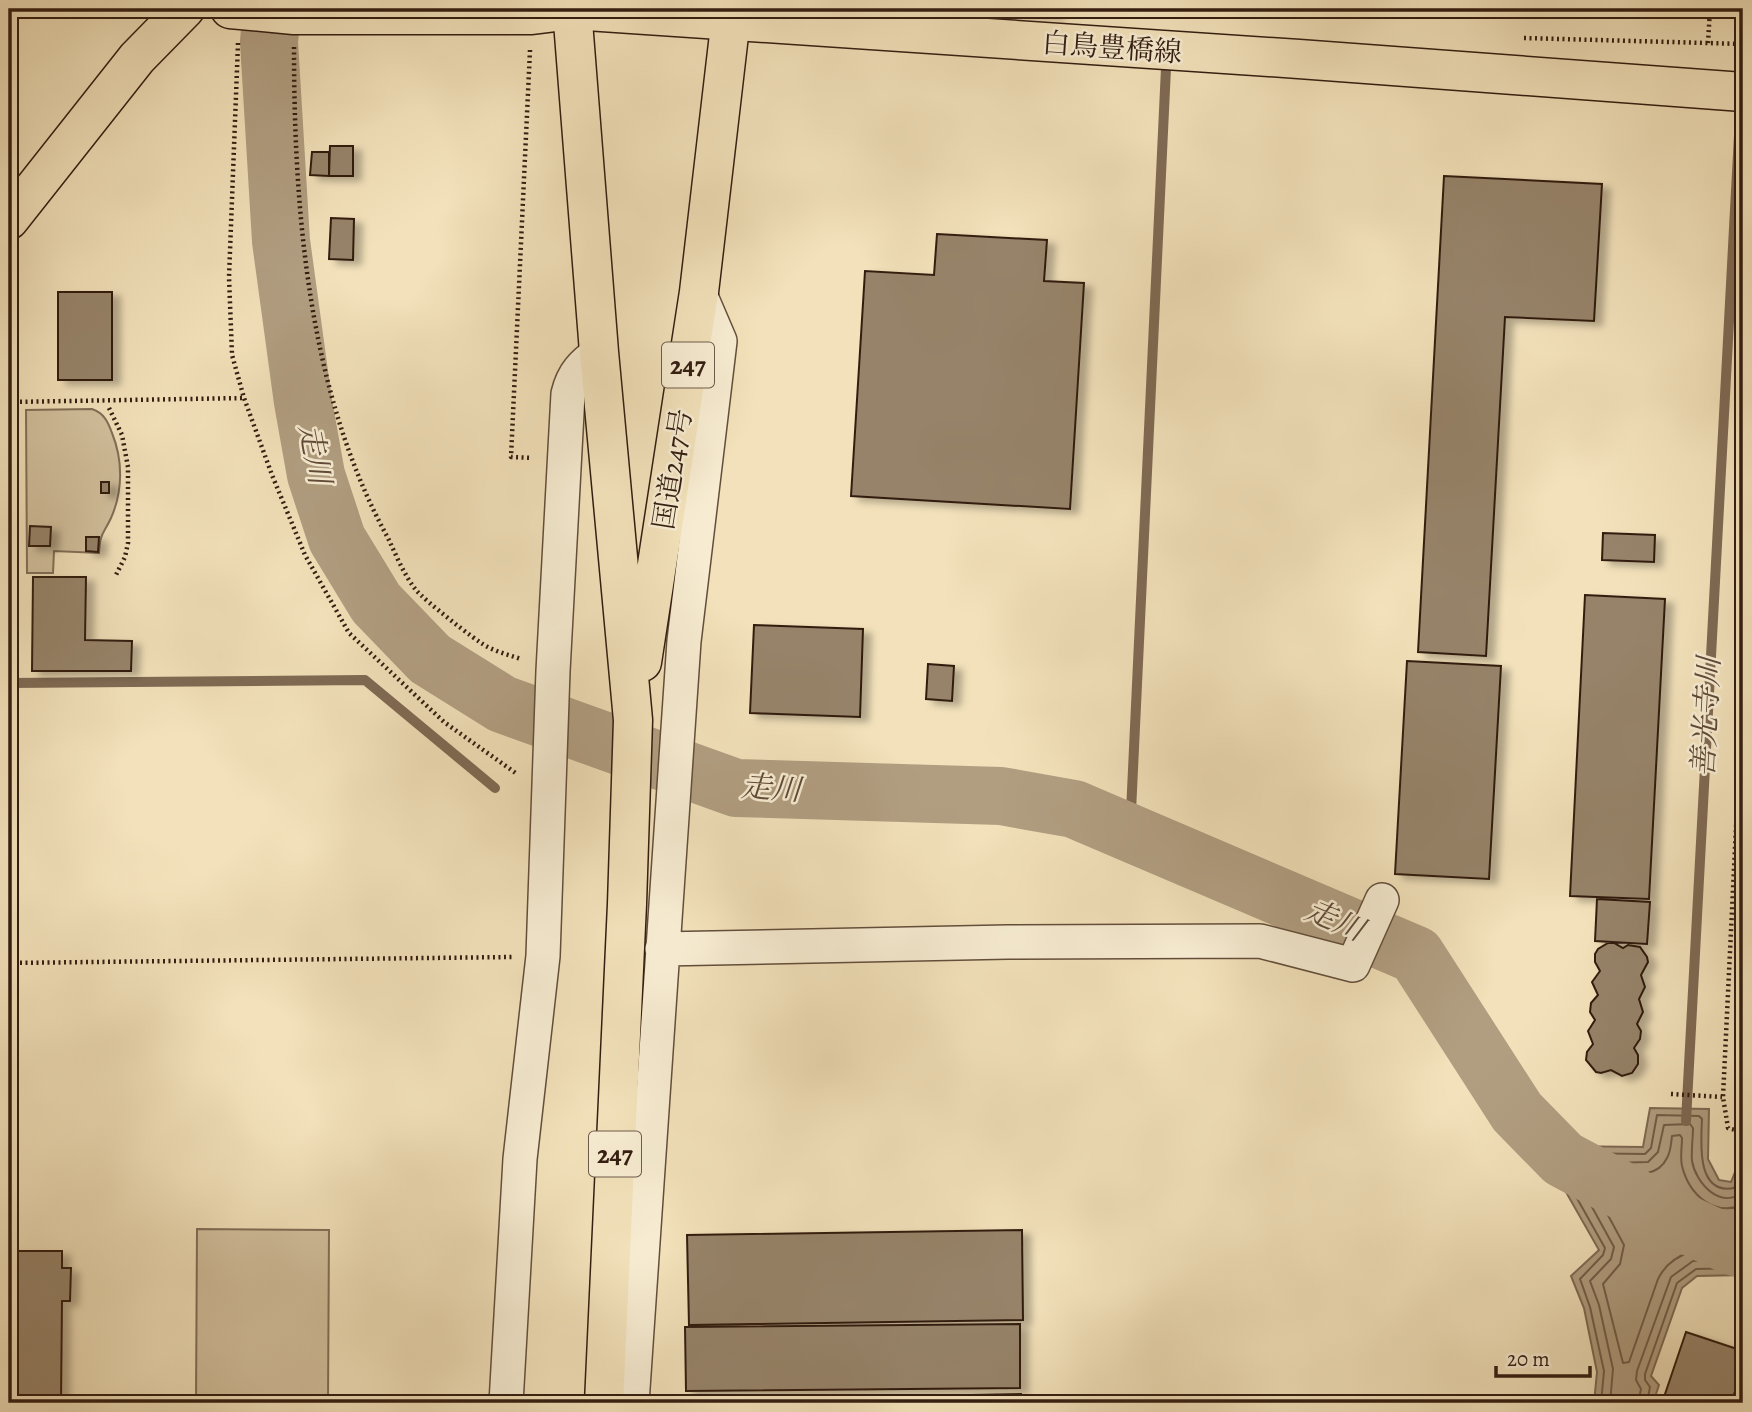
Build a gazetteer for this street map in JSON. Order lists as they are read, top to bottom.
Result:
{
  "streets": {
    "main road": ["白鳥豊橋線", "247", "国道247号"]
  },
  "crossings": [
    ["白鳥豊橋線", "国道247号"]
  ],
  "water": ["走川", "善光寺川"],
  "scale_bar": "20 m"
}
